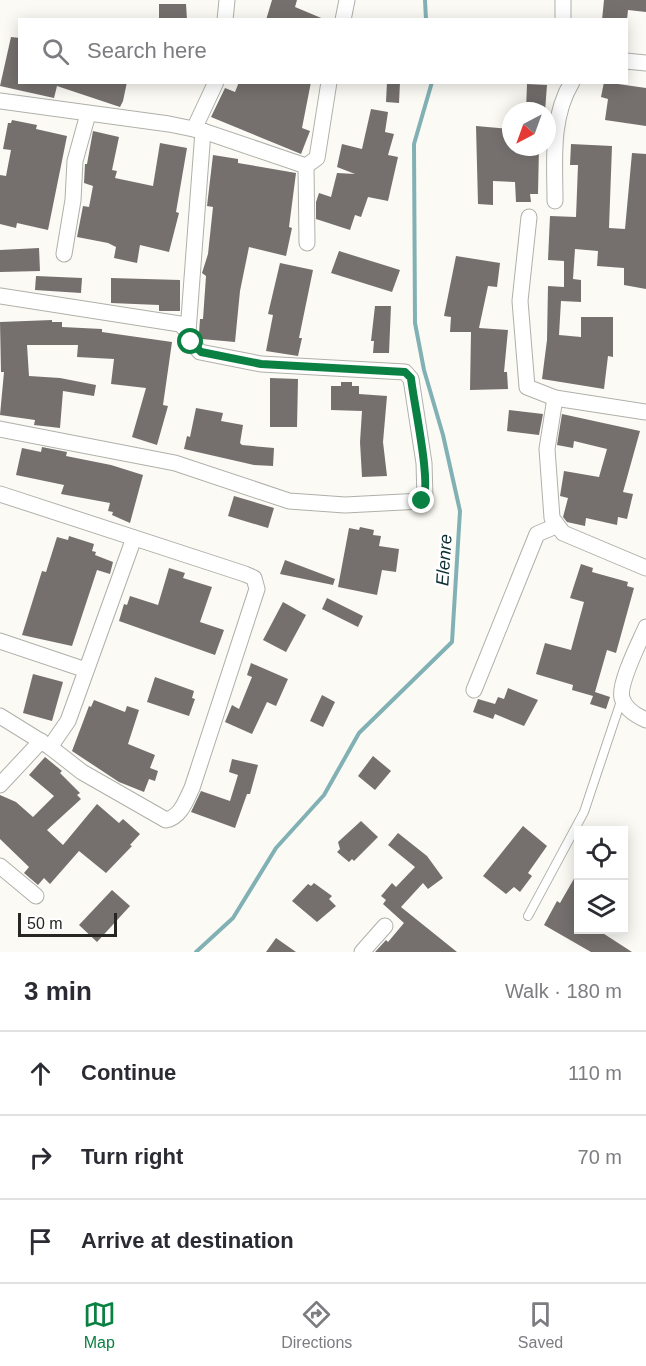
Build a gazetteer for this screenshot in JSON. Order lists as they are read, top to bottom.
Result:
{
  "water": ["Elenre"],
  "scale_bar": "50 m",
  "north": "bottom left",
  "page": {
    "search": "Search here",
    "scale": "50 m",
    "heading": ["3 min", "Walk · 180 m"],
    "list": [
      ["Continue", "110 m"],
      ["Turn right", "70 m"],
      "Arrive at destination"
    ],
    "nav": ["Map", "Directions", "Saved"]
  }
}
